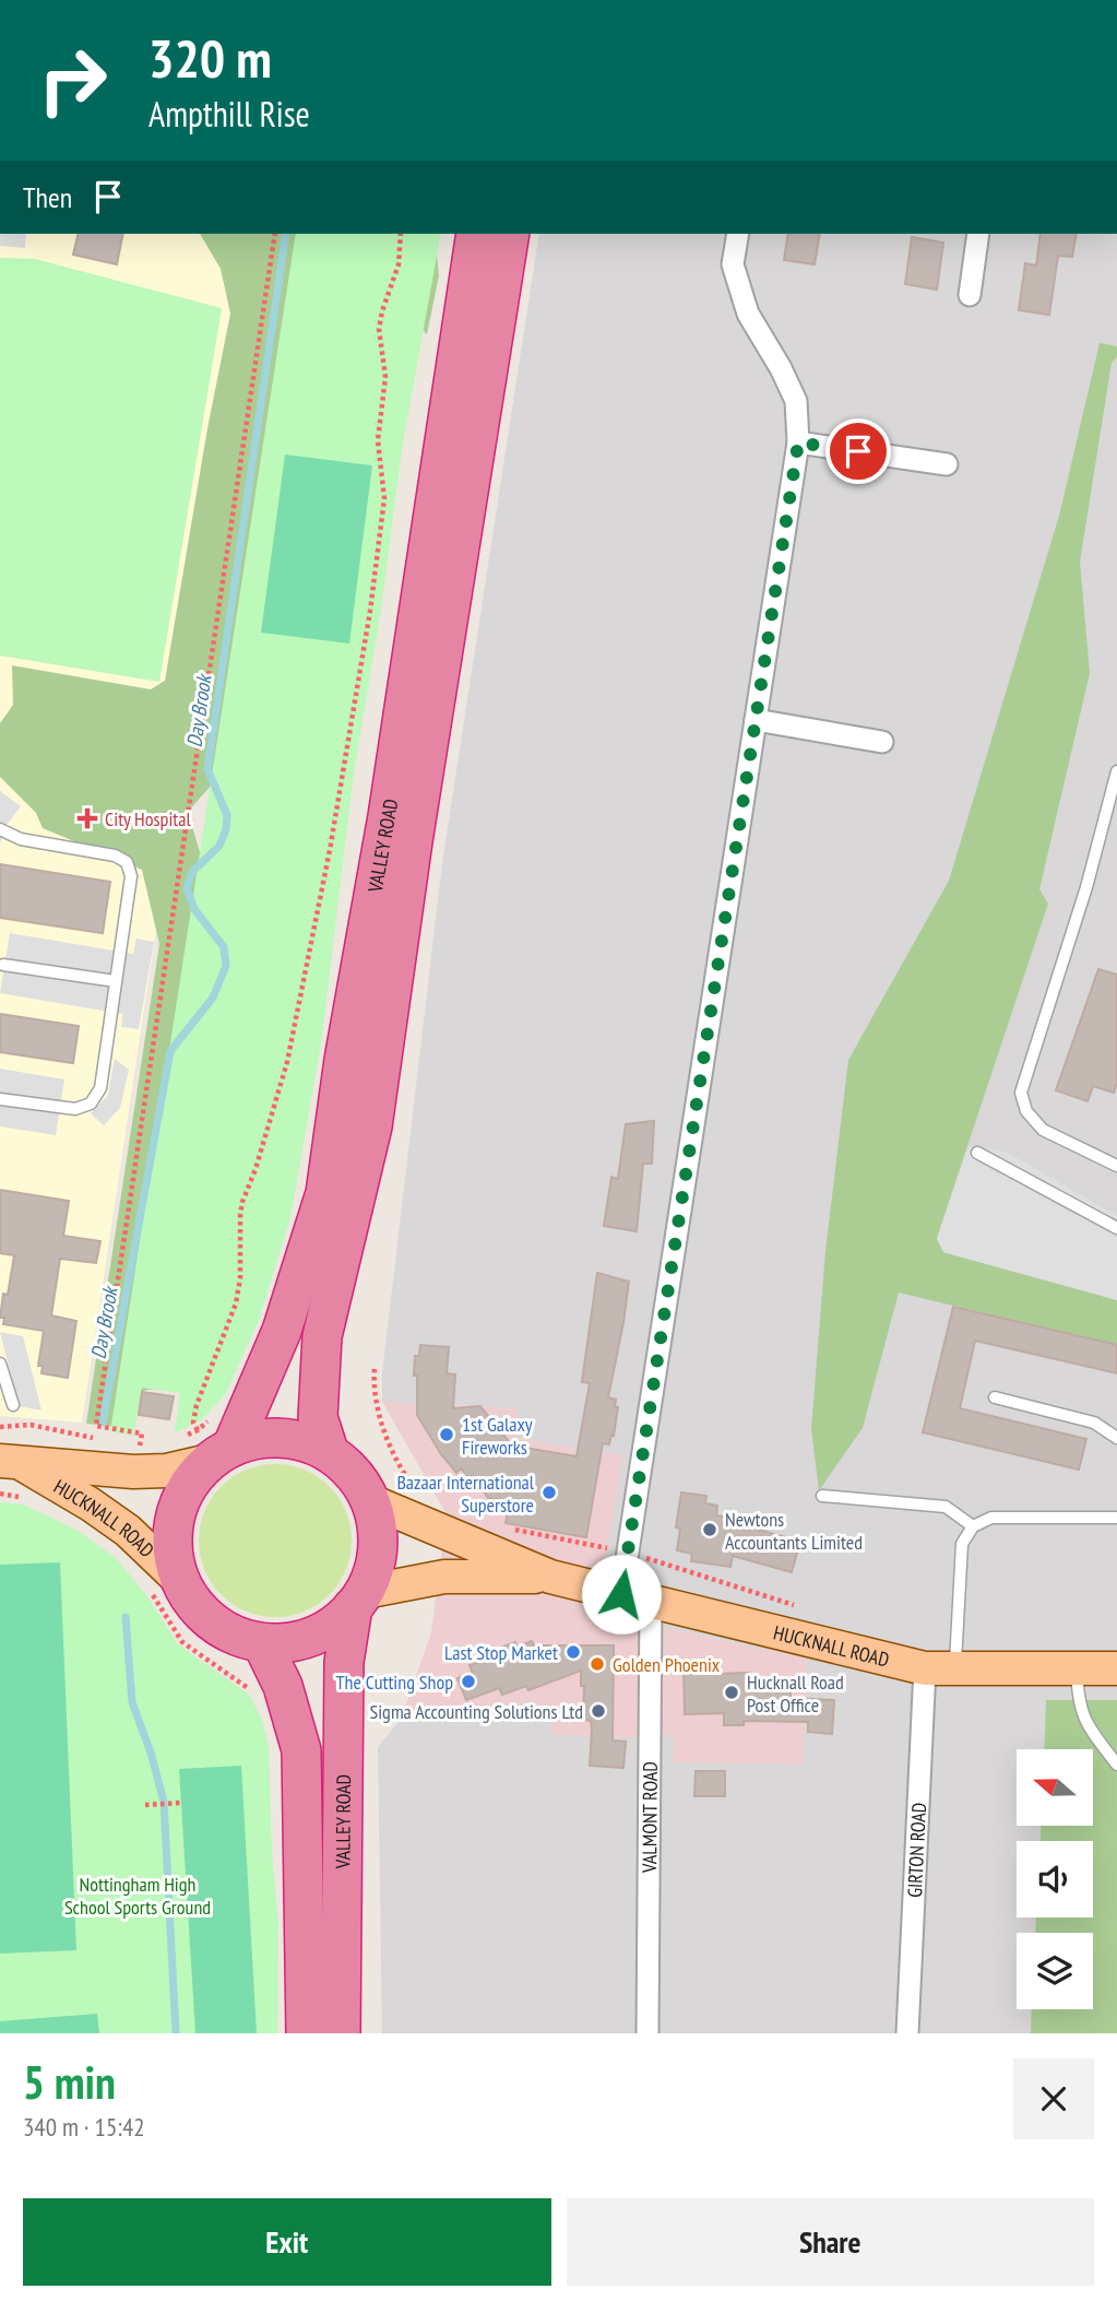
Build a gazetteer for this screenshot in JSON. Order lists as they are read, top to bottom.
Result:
{
  "streets": {
    "highway": ["VALLEY ROAD"],
    "main road": ["HUCKNALL ROAD"],
    "street": ["VALMONT ROAD", "GIRTON ROAD"]
  },
  "crossings": [
    ["VALLEY ROAD", "HUCKNALL ROAD"],
    ["HUCKNALL ROAD", "VALMONT ROAD"],
    ["HUCKNALL ROAD", "GIRTON ROAD"]
  ],
  "water": ["Day Brook"],
  "parks": ["Nottingham High School Sports Ground"],
  "places": {
    "health": ["City Hospital"],
    "other": [
      "1st Galaxy Fireworks",
      "Bazaar International Superstore",
      "Newtons Accountants Limited",
      "Last Stop Market",
      "Golden Phoenix",
      "The Cutting Shop",
      "Hucknall Road Post Office",
      "Sigma Accounting Solutions Ltd"
    ]
  },
  "north": "left",
  "page": {
    "turn": ["320 m", "Ampthill Rise"],
    "then": "Then",
    "heading": ["5 min", "340 m · 15:42"],
    "buttons": ["Exit", "Share"]
  }
}
